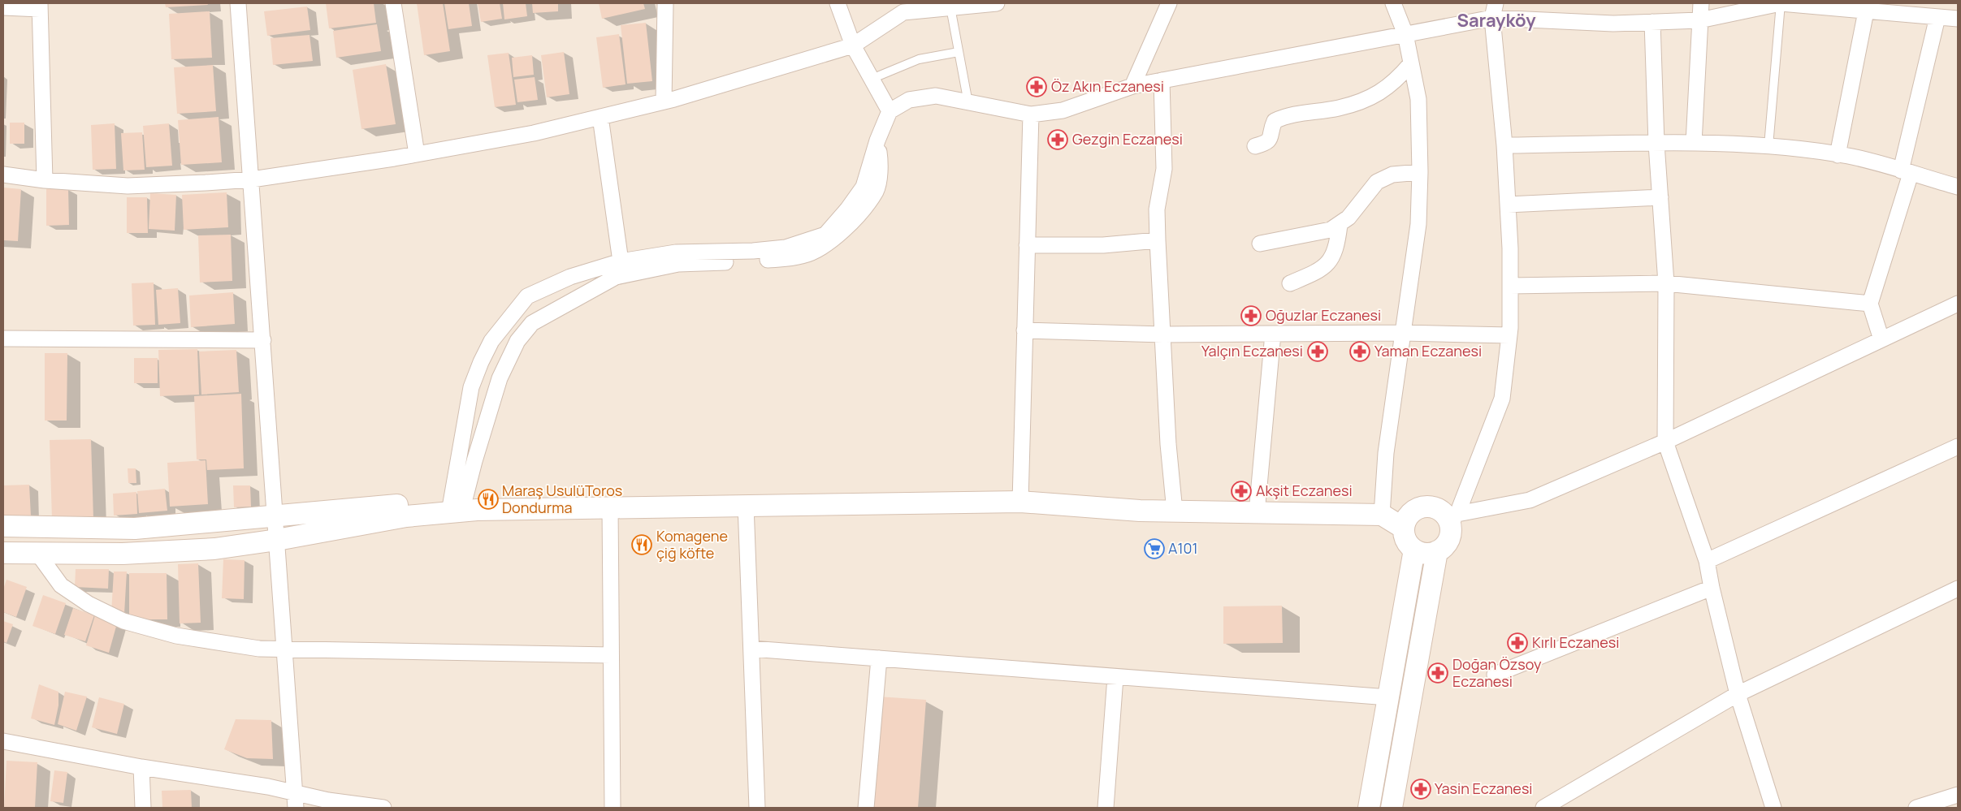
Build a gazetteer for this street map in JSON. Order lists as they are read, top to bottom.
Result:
{
  "districts": ["Sarayköy"],
  "places": {
    "pharmacy": [
      "Öz Akın Eczanesi",
      "Gezgin Eczanesi",
      "Oğuzlar Eczanesi",
      "Yalçın Eczanesi",
      "Yaman Eczanesi",
      "Akşit Eczanesi",
      "Kırlı Eczanesi",
      "Doğan Özsoy Eczanesi",
      "Yasin Eczanesi"
    ],
    "restaurant": ["Maraş UsulüToros Dondurma", "Komagene çiğ köfte"],
    "supermarket": ["A101"]
  }
}
